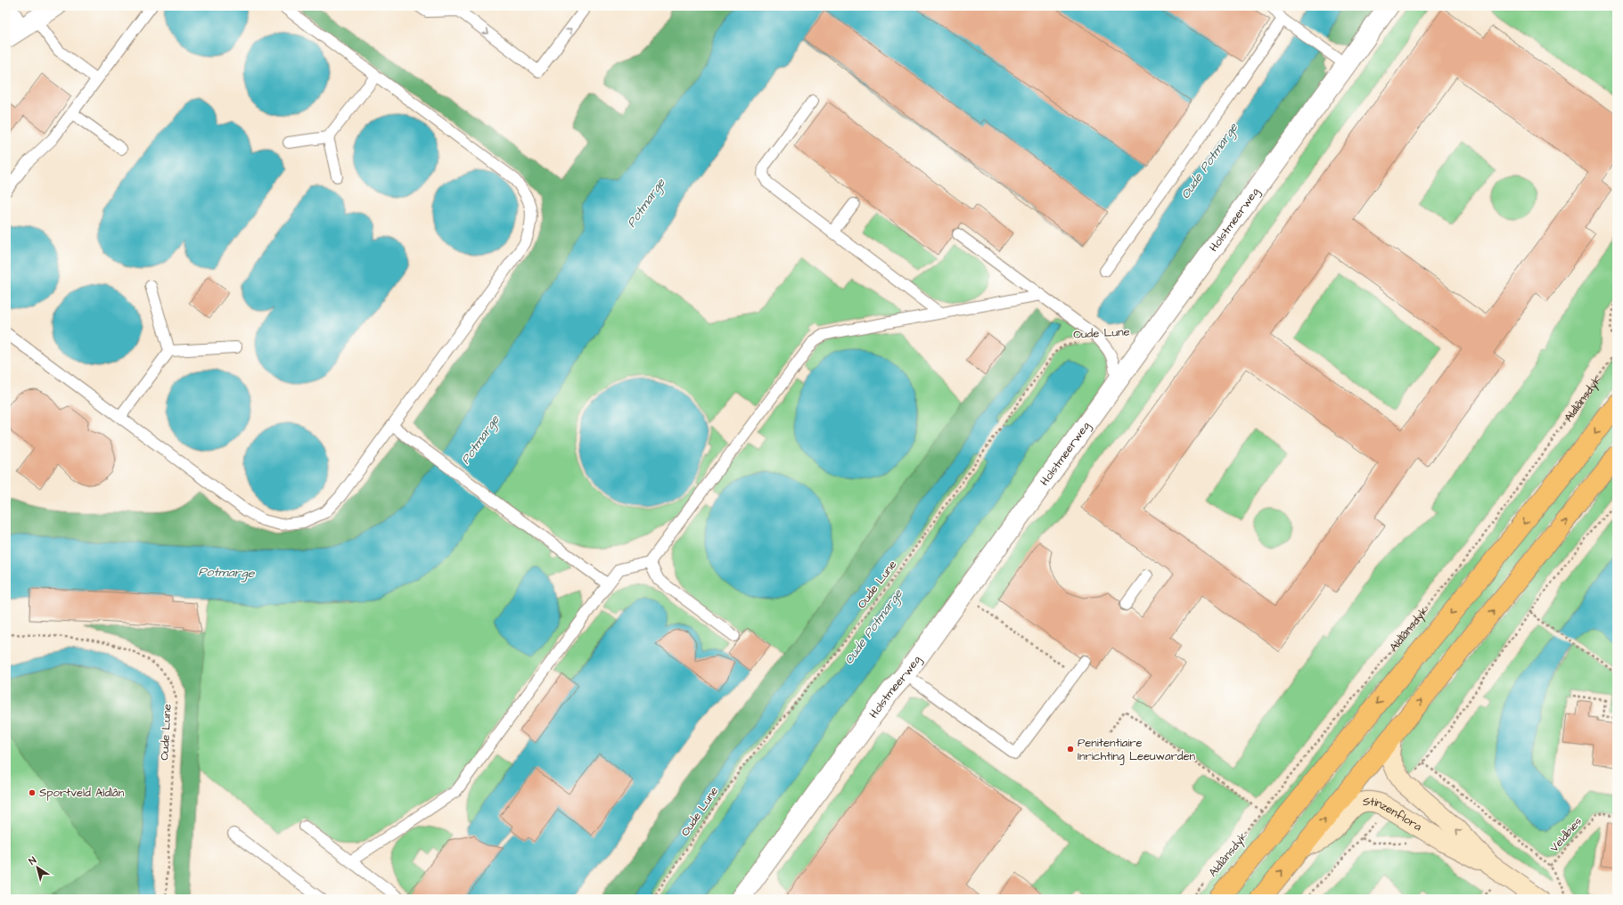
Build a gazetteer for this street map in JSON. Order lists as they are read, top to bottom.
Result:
{
  "streets": {
    "main road": ["Aldlânsdyk"],
    "street": ["Holstmeerweg", "Stinzenflora"],
    "path": ["Oude Lune", "Veldbies"]
  },
  "one_way": ["Stinzenflora"],
  "water": ["Oude Potmarge", "Potmarge"],
  "places": ["Penitentiaire Inrichting Leeuwarden", "Sportveld Aldlân"],
  "north": "top left"
}
